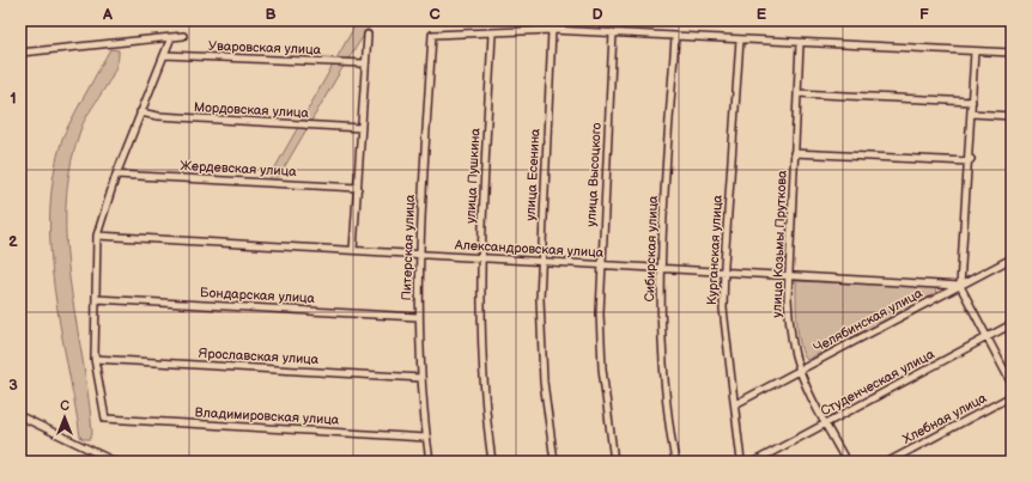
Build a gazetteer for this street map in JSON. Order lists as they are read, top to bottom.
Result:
{
  "streets": {
    "street": [
      "Уваровская улица",
      "Мордовская улица",
      "Жердевская улица",
      "улица Есенина",
      "улица Высоцкого",
      "улица Пушкина",
      "улица Козьмы Пруткова",
      "Питерская улица",
      "Александровская улица",
      "Сибирская улица",
      "Курганская улица",
      "Бондарская улица",
      "Челябинская улица",
      "Ярославская улица",
      "Студенческая улица",
      "Владимировская улица",
      "Хлебная улица"
    ]
  },
  "crossings": [
    ["улица Есенина", "Александровская улица"],
    ["улица Высоцкого", "Александровская улица"],
    ["улица Пушкина", "Питерская улица"],
    ["улица Пушкина", "Александровская улица"],
    ["улица Козьмы Пруткова", "Александровская улица"],
    ["улица Козьмы Пруткова", "Челябинская улица"],
    ["улица Козьмы Пруткова", "Студенческая улица"],
    ["Питерская улица", "Александровская улица"],
    ["Питерская улица", "Бондарская улица"],
    ["Питерская улица", "Ярославская улица"],
    ["Питерская улица", "Владимировская улица"],
    ["Александровская улица", "Сибирская улица"],
    ["Александровская улица", "Курганская улица"],
    ["Александровская улица", "Челябинская улица"],
    ["Курганская улица", "Челябинская улица"],
    ["Ярославская улица", "Владимировская улица"]
  ],
  "north": "top",
  "grid": {
    "columns": [
      "A",
      "B",
      "C",
      "D",
      "E",
      "F"
    ],
    "rows": ["1", "2", "3"]
  }
}
